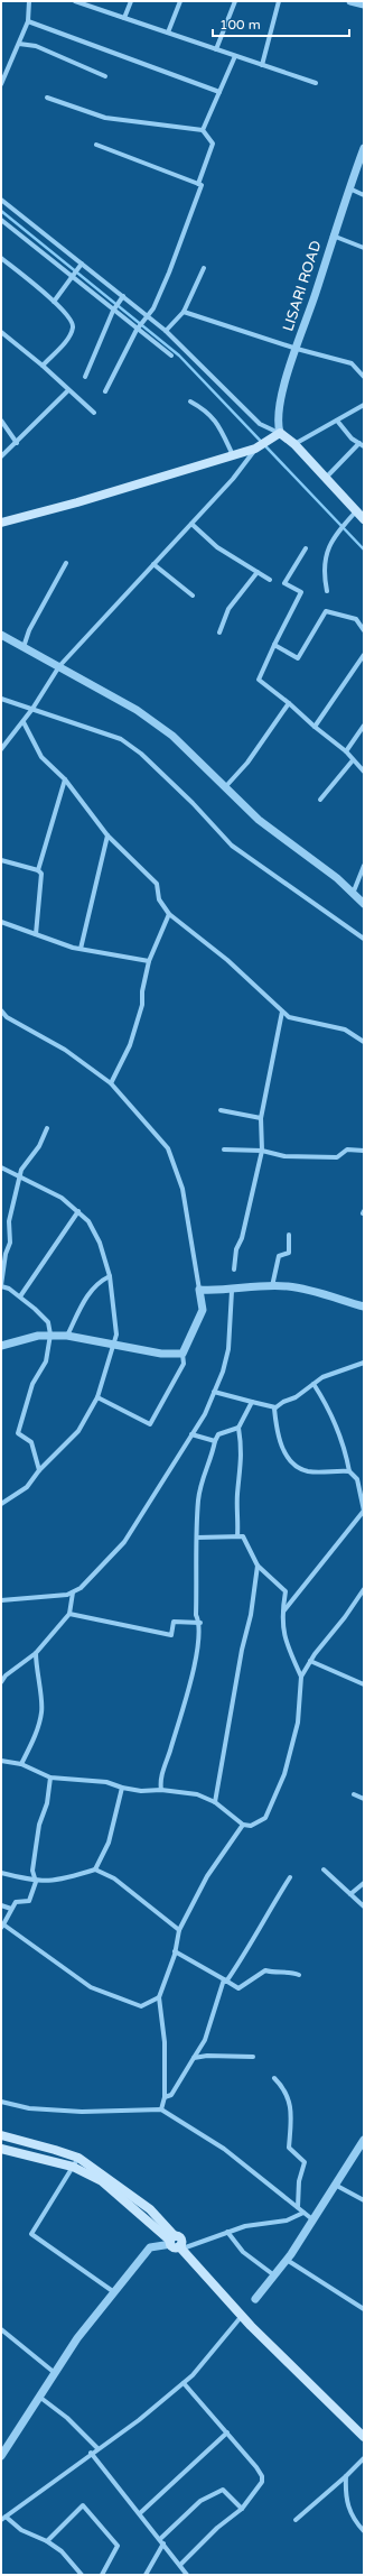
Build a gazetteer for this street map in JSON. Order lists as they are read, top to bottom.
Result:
{
  "streets": {
    "street": ["LISARI ROAD"]
  },
  "scale_bar": "100 m"
}
